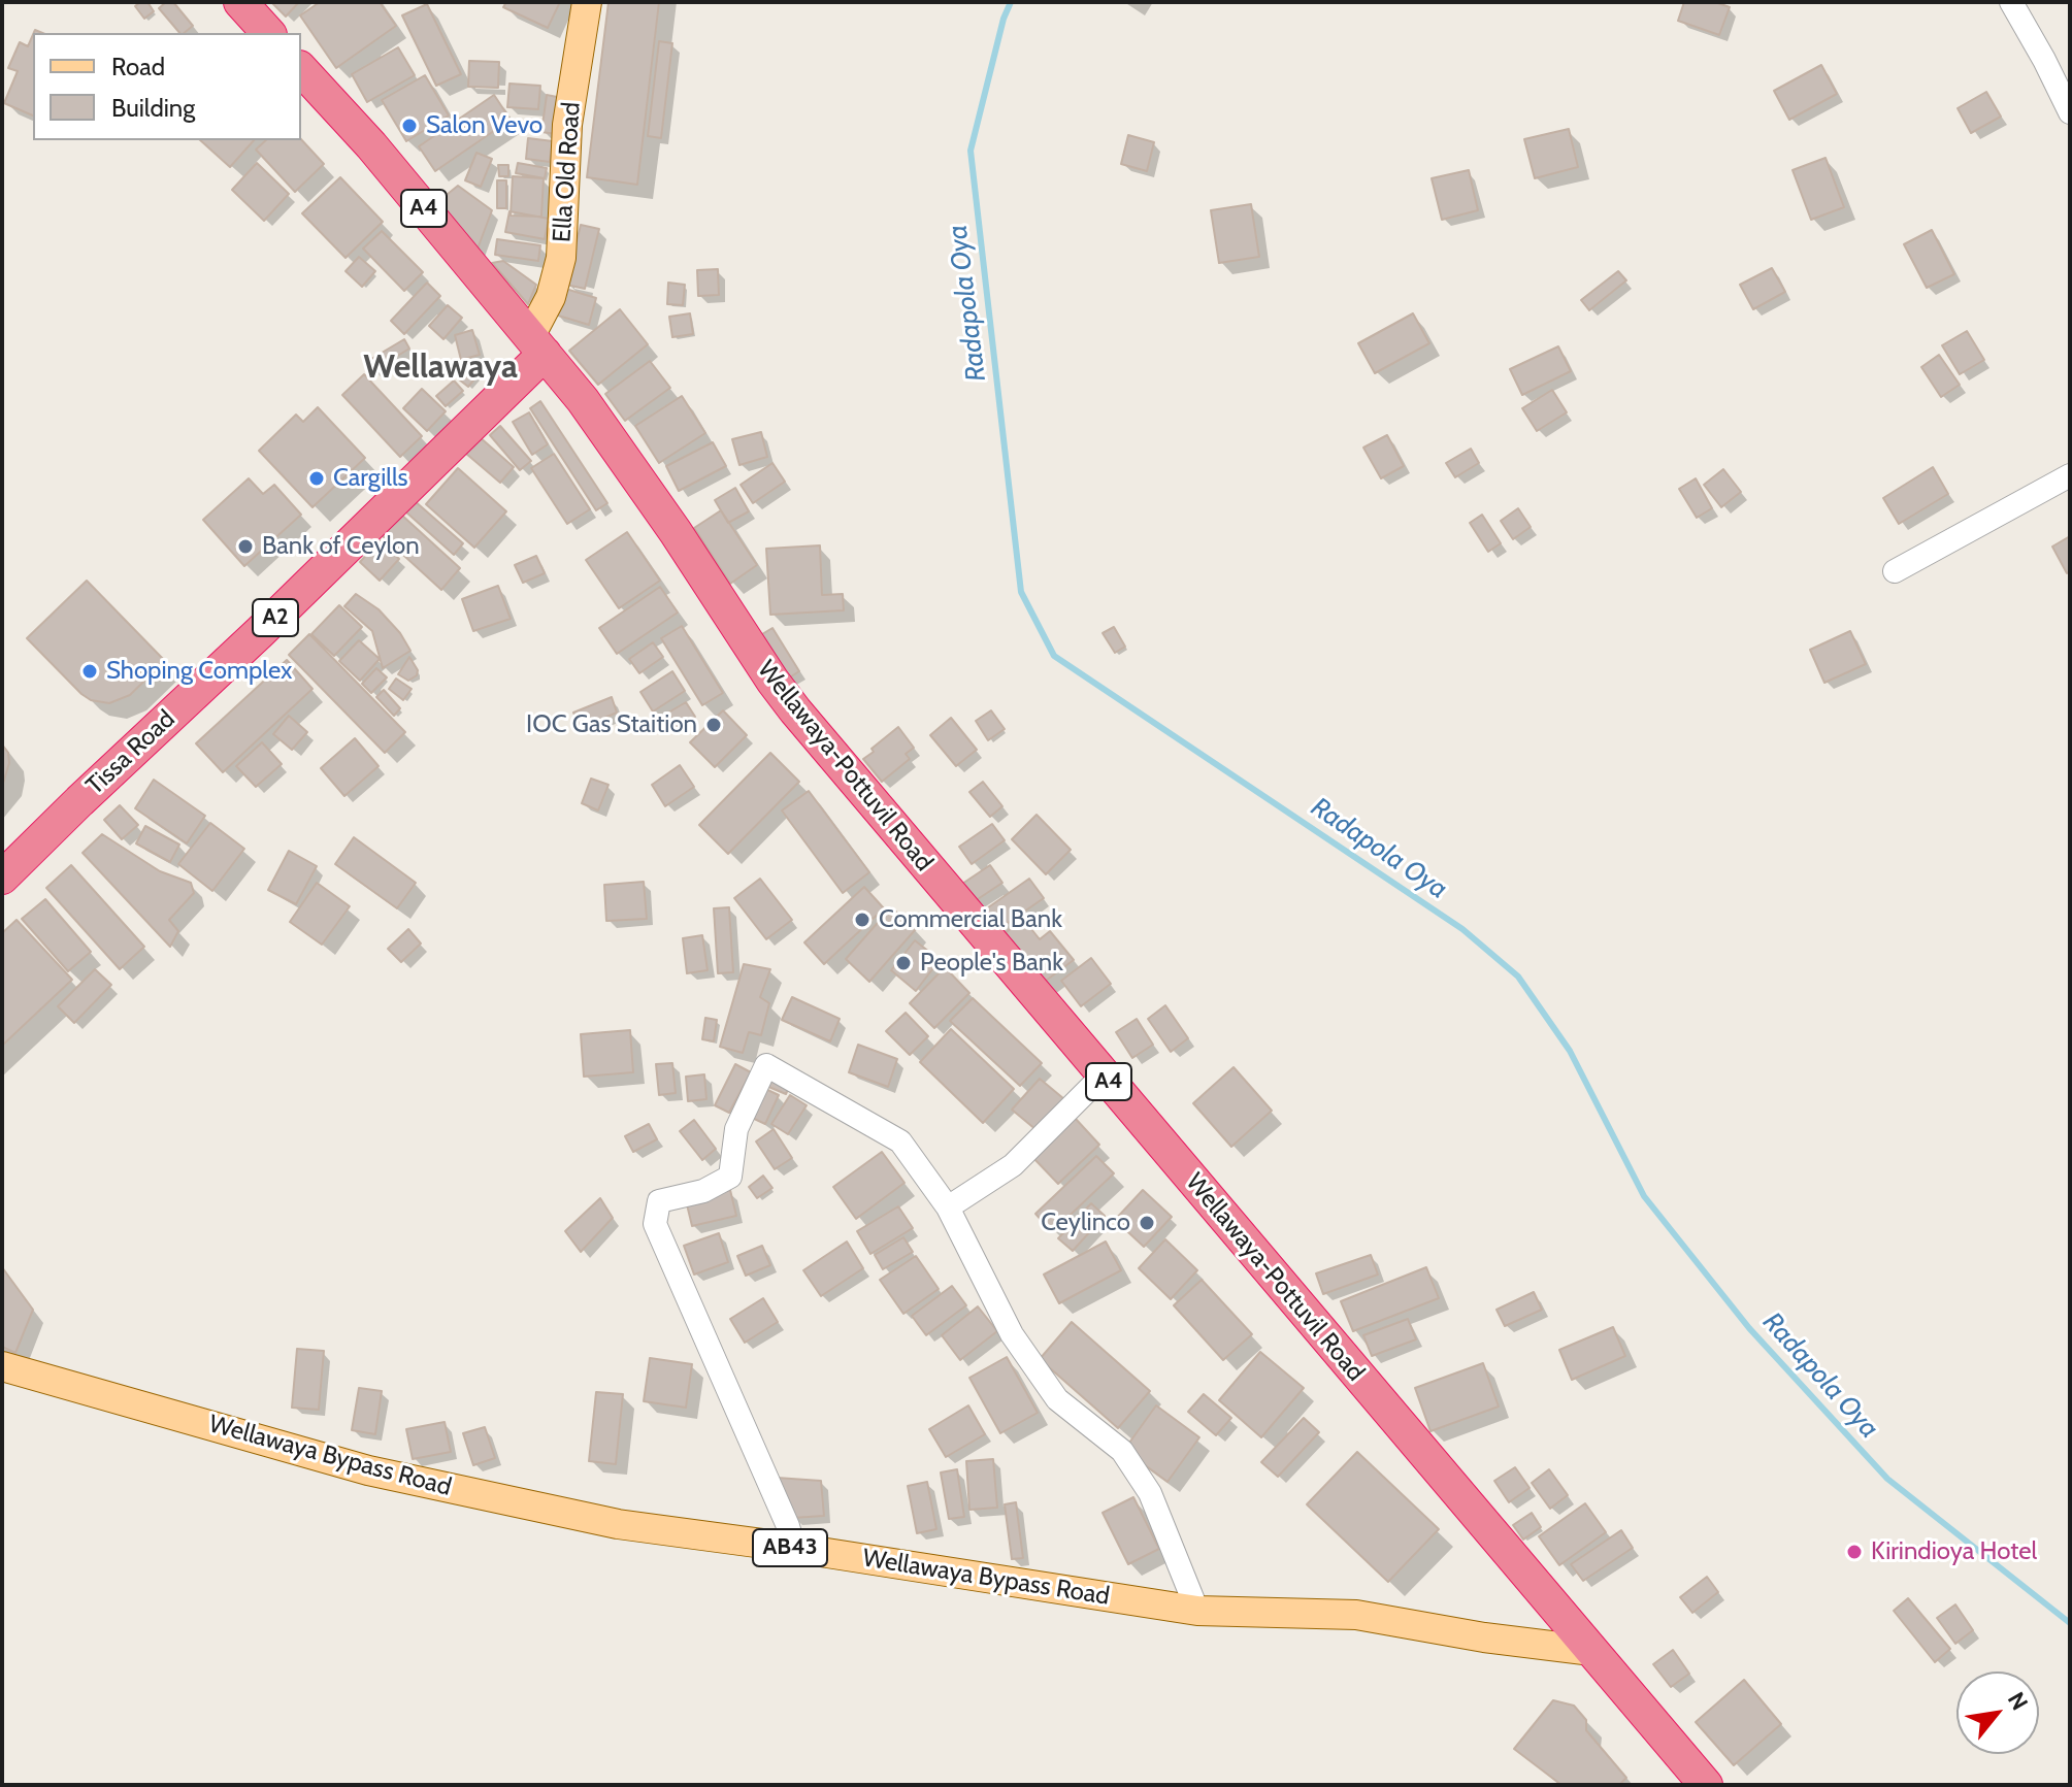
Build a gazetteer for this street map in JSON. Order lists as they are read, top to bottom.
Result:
{
  "streets": {
    "highway": [
      "A4",
      "A2",
      "Tissa Road",
      "Wellawaya-Pottuvil Road"
    ],
    "main road": ["Ella Old Road", "Wellawaya Bypass Road", "AB43"]
  },
  "crossings": [
    ["Ella Old Road", "Tissa Road"],
    ["Ella Old Road", "Wellawaya-Pottuvil Road"],
    ["Tissa Road", "Wellawaya-Pottuvil Road"],
    ["Wellawaya-Pottuvil Road", "Wellawaya Bypass Road"]
  ],
  "districts": ["Wellawaya"],
  "water": ["Radapola Oya"],
  "places": [
    "Salon Vevo",
    "Cargills",
    "Bank of Ceylon",
    "Shoping Complex",
    "IOC Gas Staition",
    "Commercial Bank",
    "People's Bank",
    "Ceylinco",
    "Kirindioya Hotel"
  ],
  "legend": ["Road", "Building"],
  "north": "top right"
}
